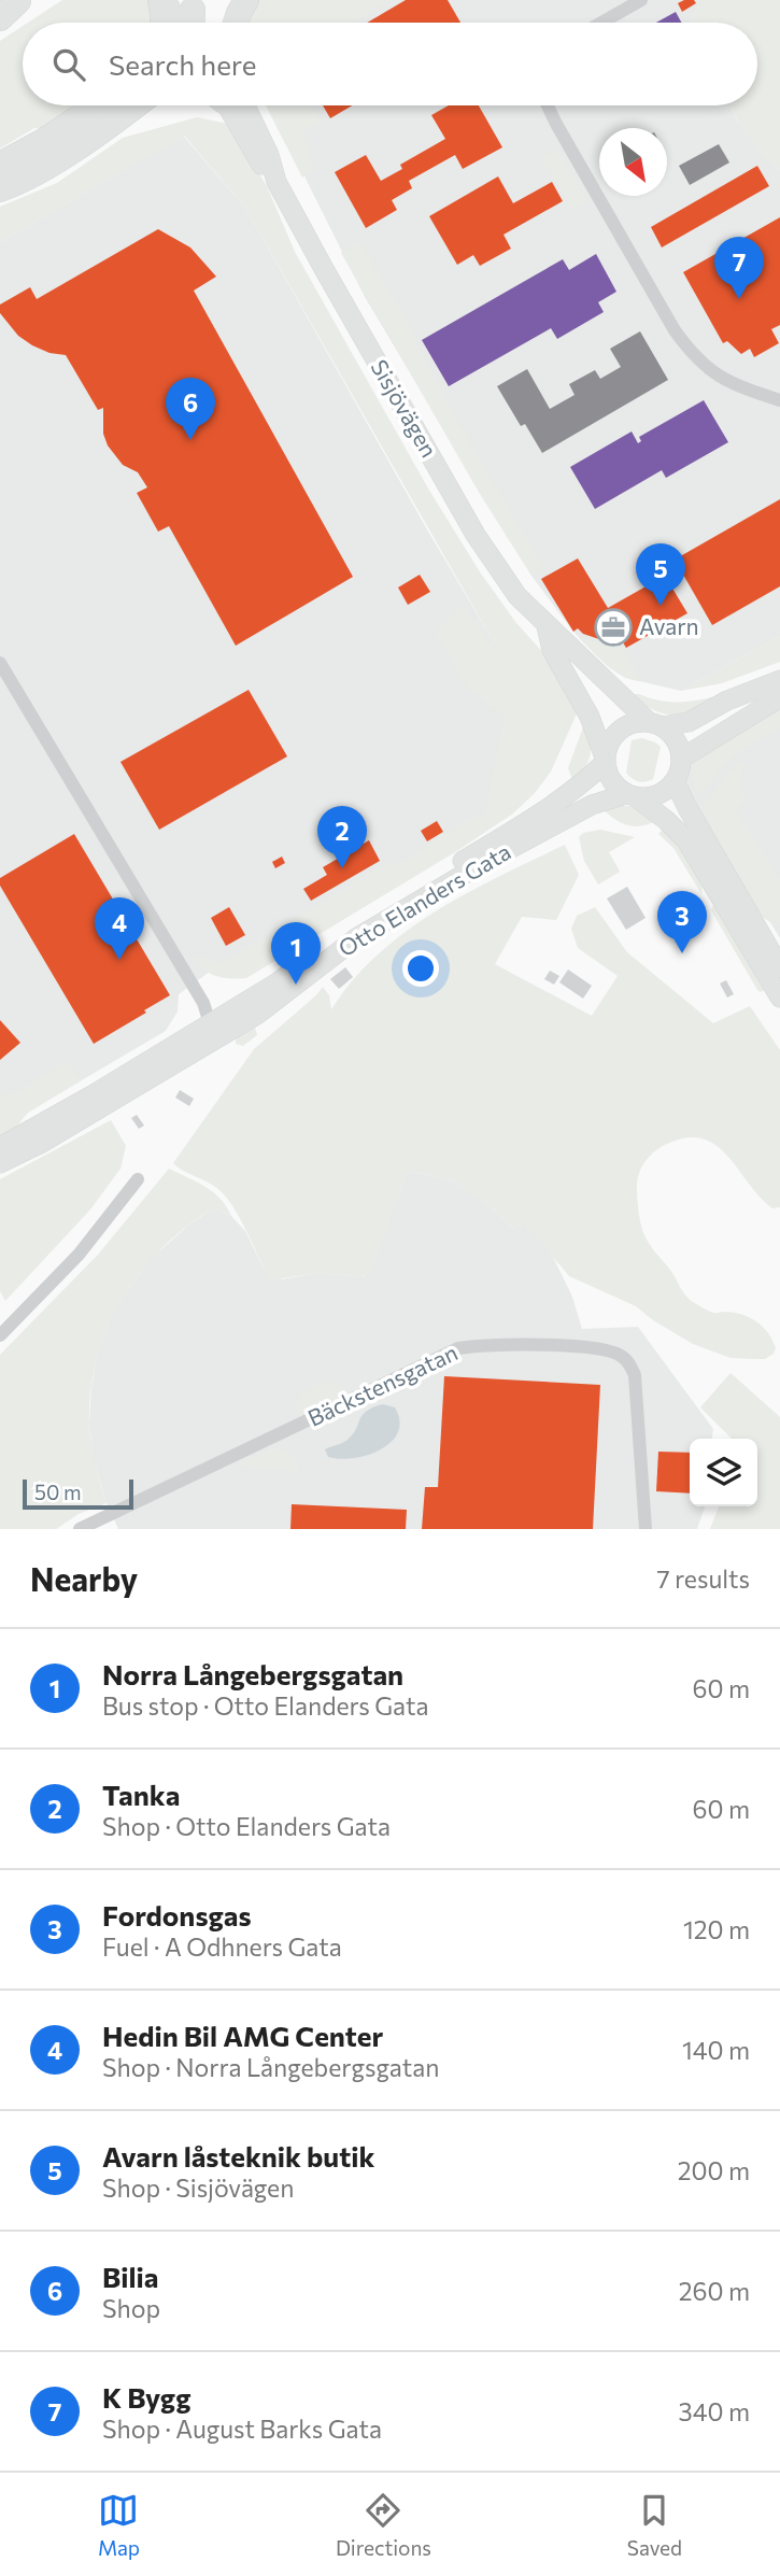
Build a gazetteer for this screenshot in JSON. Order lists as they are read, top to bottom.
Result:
{
  "streets": {
    "street": ["Sisjövägen", "Otto Elanders Gata", "Bäckstensgatan"]
  },
  "crossings": [
    ["Sisjövägen", "Otto Elanders Gata"]
  ],
  "places": {
    "office": ["Avarn"]
  },
  "scale_bar": "50 m",
  "north": "bottom right",
  "page": {
    "search": "Search here",
    "pins": [
      "7",
      "6",
      "5",
      "2",
      "3",
      "4",
      "1"
    ],
    "scale": "50 m",
    "heading": ["Nearby", "7 results"],
    "list": [
      {
        "mark": "1",
        "name": "Norra Långebergsgatan",
        "note": "Bus stop · Otto Elanders Gata",
        "value": "60 m"
      },
      {
        "mark": "2",
        "name": "Tanka",
        "note": "Shop · Otto Elanders Gata",
        "value": "60 m"
      },
      {
        "mark": "3",
        "name": "Fordonsgas",
        "note": "Fuel · A Odhners Gata",
        "value": "120 m"
      },
      {
        "mark": "4",
        "name": "Hedin Bil AMG Center",
        "note": "Shop · Norra Långebergsgatan",
        "value": "140 m"
      },
      {
        "mark": "5",
        "name": "Avarn låsteknik butik",
        "note": "Shop · Sisjövägen",
        "value": "200 m"
      },
      {
        "mark": "6",
        "name": "Bilia",
        "note": "Shop",
        "value": "260 m"
      },
      {
        "mark": "7",
        "name": "K Bygg",
        "note": "Shop · August Barks Gata",
        "value": "340 m"
      }
    ],
    "nav": ["Map", "Directions", "Saved"]
  }
}
